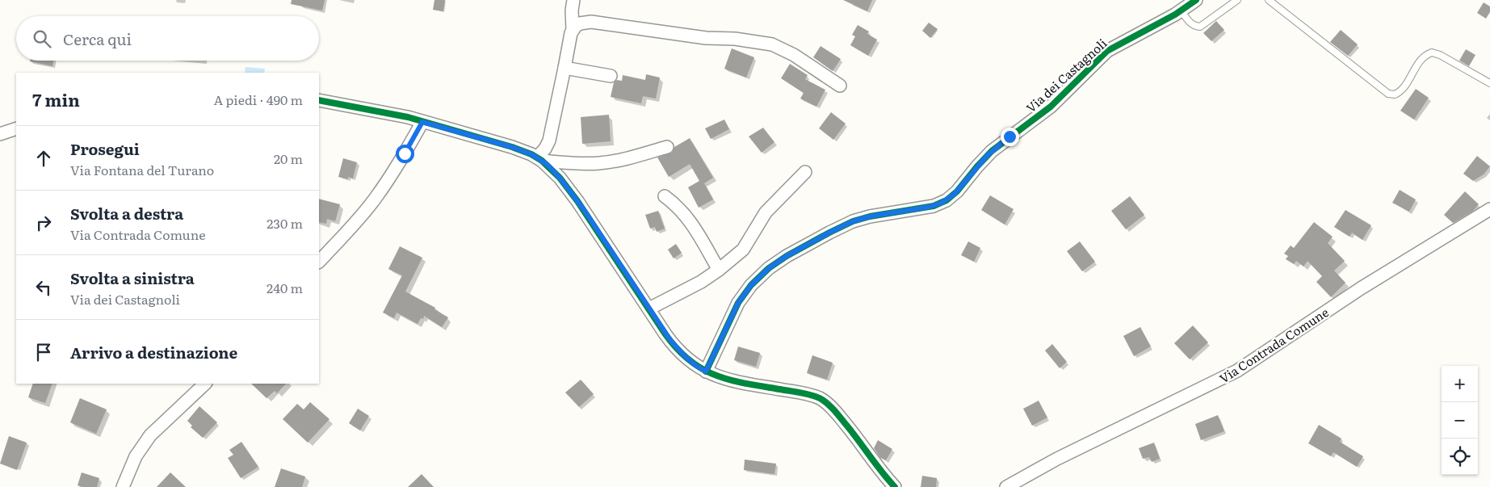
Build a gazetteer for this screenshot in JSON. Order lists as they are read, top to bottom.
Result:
{
  "streets": {
    "street": ["Via dei Castagnoli", "Via Contrada Comune"]
  },
  "page": {
    "search": "Cerca qui",
    "heading": ["7 min", "A piedi · 490 m"],
    "list": [
      ["Prosegui", "Via Fontana del Turano", "20 m"],
      ["Svolta a destra", "Via Contrada Comune", "230 m"],
      ["Svolta a sinistra", "Via dei Castagnoli", "240 m"],
      "Arrivo a destinazione"
    ],
    "map_buttons": ["+", "−"]
  }
}
